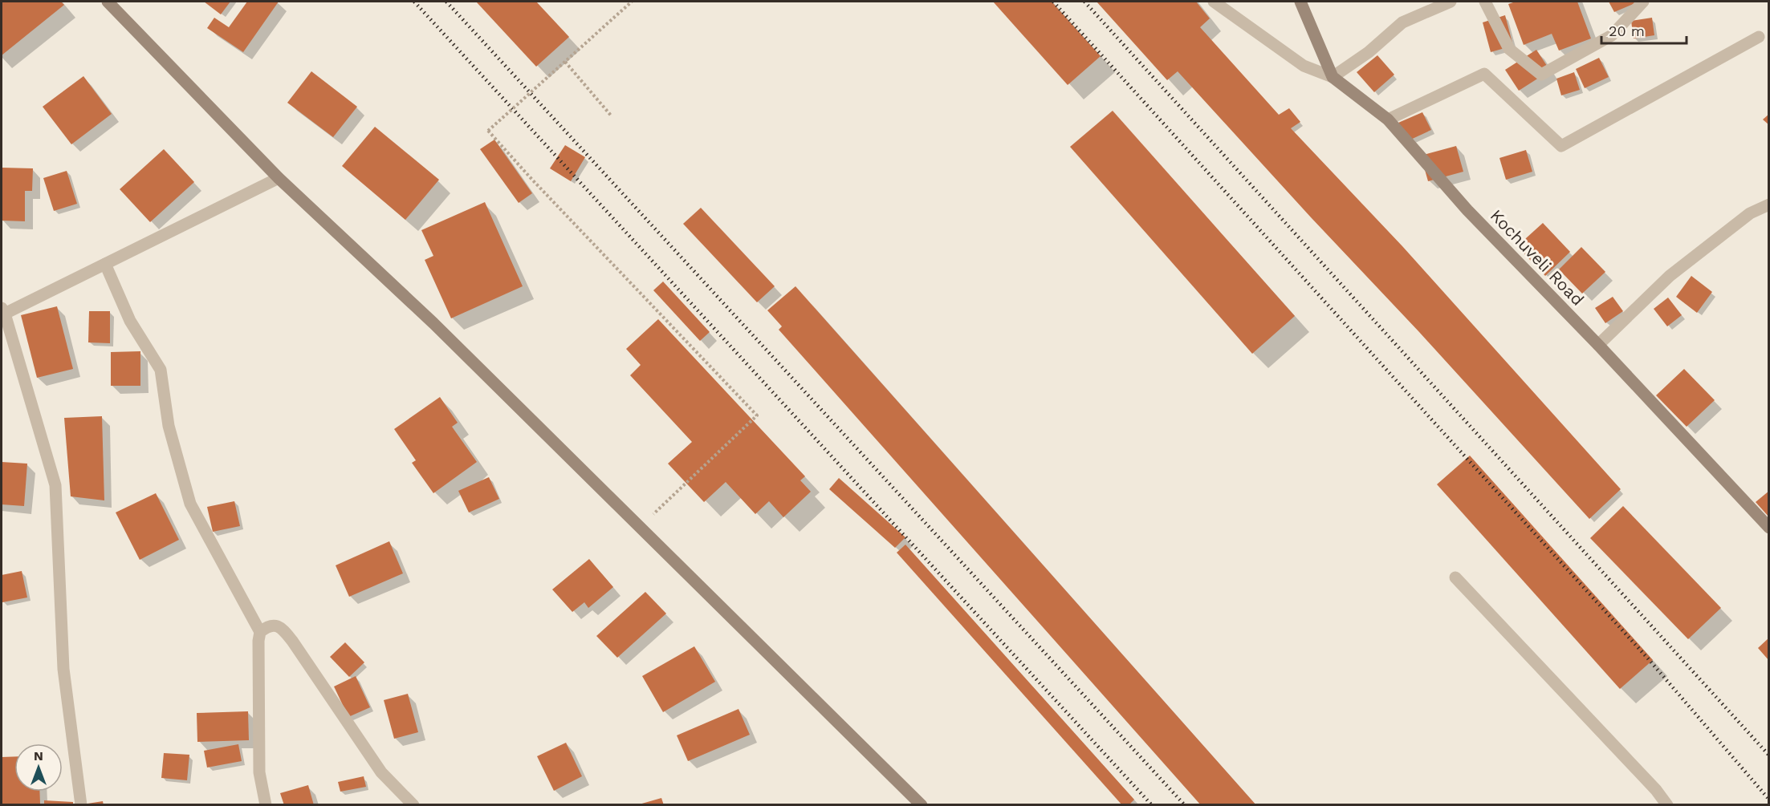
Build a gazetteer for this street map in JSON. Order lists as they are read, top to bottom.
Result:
{
  "streets": {
    "main road": ["Kochuveli Road"]
  },
  "scale_bar": "20 m",
  "north": "top"
}
